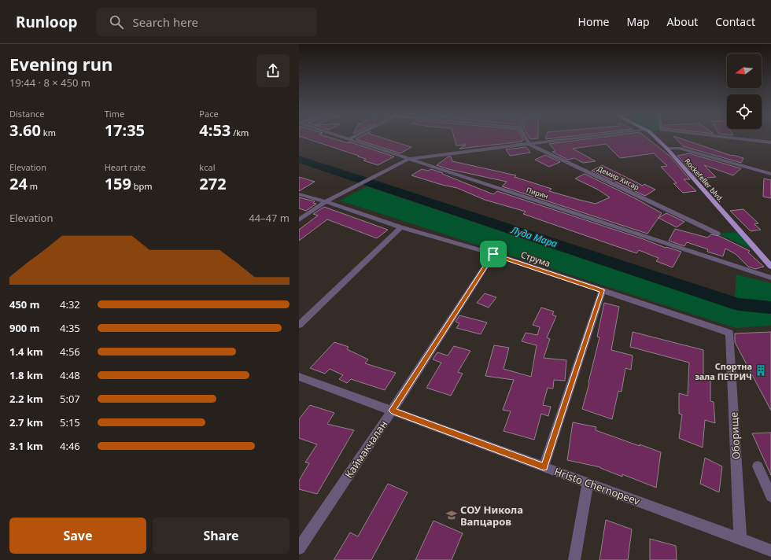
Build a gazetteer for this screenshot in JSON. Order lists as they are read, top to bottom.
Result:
{
  "streets": {
    "main road": ["Rockefeller blvd."],
    "street": [
      "Демир Хисар",
      "Пирин",
      "Струма",
      "Оборище",
      "Каймакчалан",
      "Hristo Chernopeev"
    ]
  },
  "crossings": [
    ["Струма", "Оборище"],
    ["Струма", "Каймакчалан"],
    ["Оборище", "Hristo Chernopeev"],
    ["Каймакчалан", "Hristo Chernopeev"]
  ],
  "water": ["Луда Мара"],
  "places": {
    "building": ["Спортна зала ПЕТРИЧ"],
    "school or university": ["СОУ Никола Вапцаров"]
  },
  "north": "left",
  "page": {
    "header": "Runloop",
    "search": "Search here",
    "nav": [
      "Home",
      "Map",
      "About",
      "Contact"
    ],
    "heading": ["Evening run", "19:44 · 8 × 450 m"],
    "stats": [
      ["Distance", "3.60 km"],
      ["Time", "17:35"],
      ["Pace", "4:53 /km"],
      ["Elevation", "24 m"],
      ["Heart rate", "159 bpm"],
      ["kcal", "272"]
    ],
    "chart": ["Elevation", "44–47 m"],
    "list": [
      {
        "name": "450 m",
        "note": "4:32"
      },
      {
        "name": "900 m",
        "note": "4:35"
      },
      {
        "name": "1.4 km",
        "note": "4:56"
      },
      {
        "name": "1.8 km",
        "note": "4:48"
      },
      {
        "name": "2.2 km",
        "note": "5:07"
      },
      {
        "name": "2.7 km",
        "note": "5:15"
      },
      {
        "name": "3.1 km",
        "note": "4:46"
      }
    ],
    "buttons": ["Save", "Share"]
  }
}
